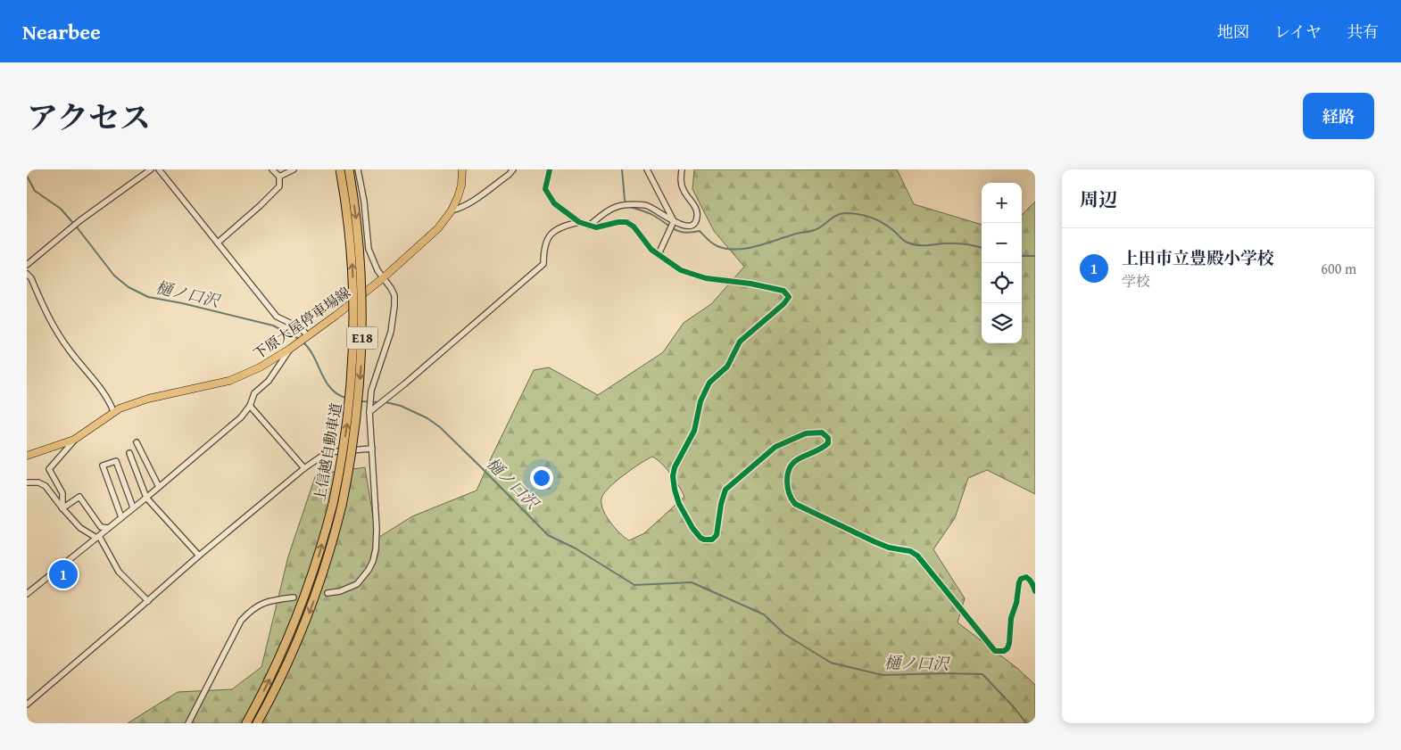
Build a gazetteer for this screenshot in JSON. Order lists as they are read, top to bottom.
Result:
{
  "streets": {
    "highway": ["E18", "上信越自動車道"],
    "main road": ["下原大屋停車場線"]
  },
  "water": ["樋ノ口沢"],
  "page": {
    "header": "Nearbee",
    "nav": ["地図", "レイヤ", "共有"],
    "title": "アクセス",
    "buttons": "経路",
    "heading": "周辺",
    "map_buttons": ["+", "−"],
    "list": [
      {
        "mark": "1",
        "name": "上田市立豊殿小学校",
        "note": "学校",
        "value": "600 m"
      }
    ],
    "pins": "1"
  }
}
